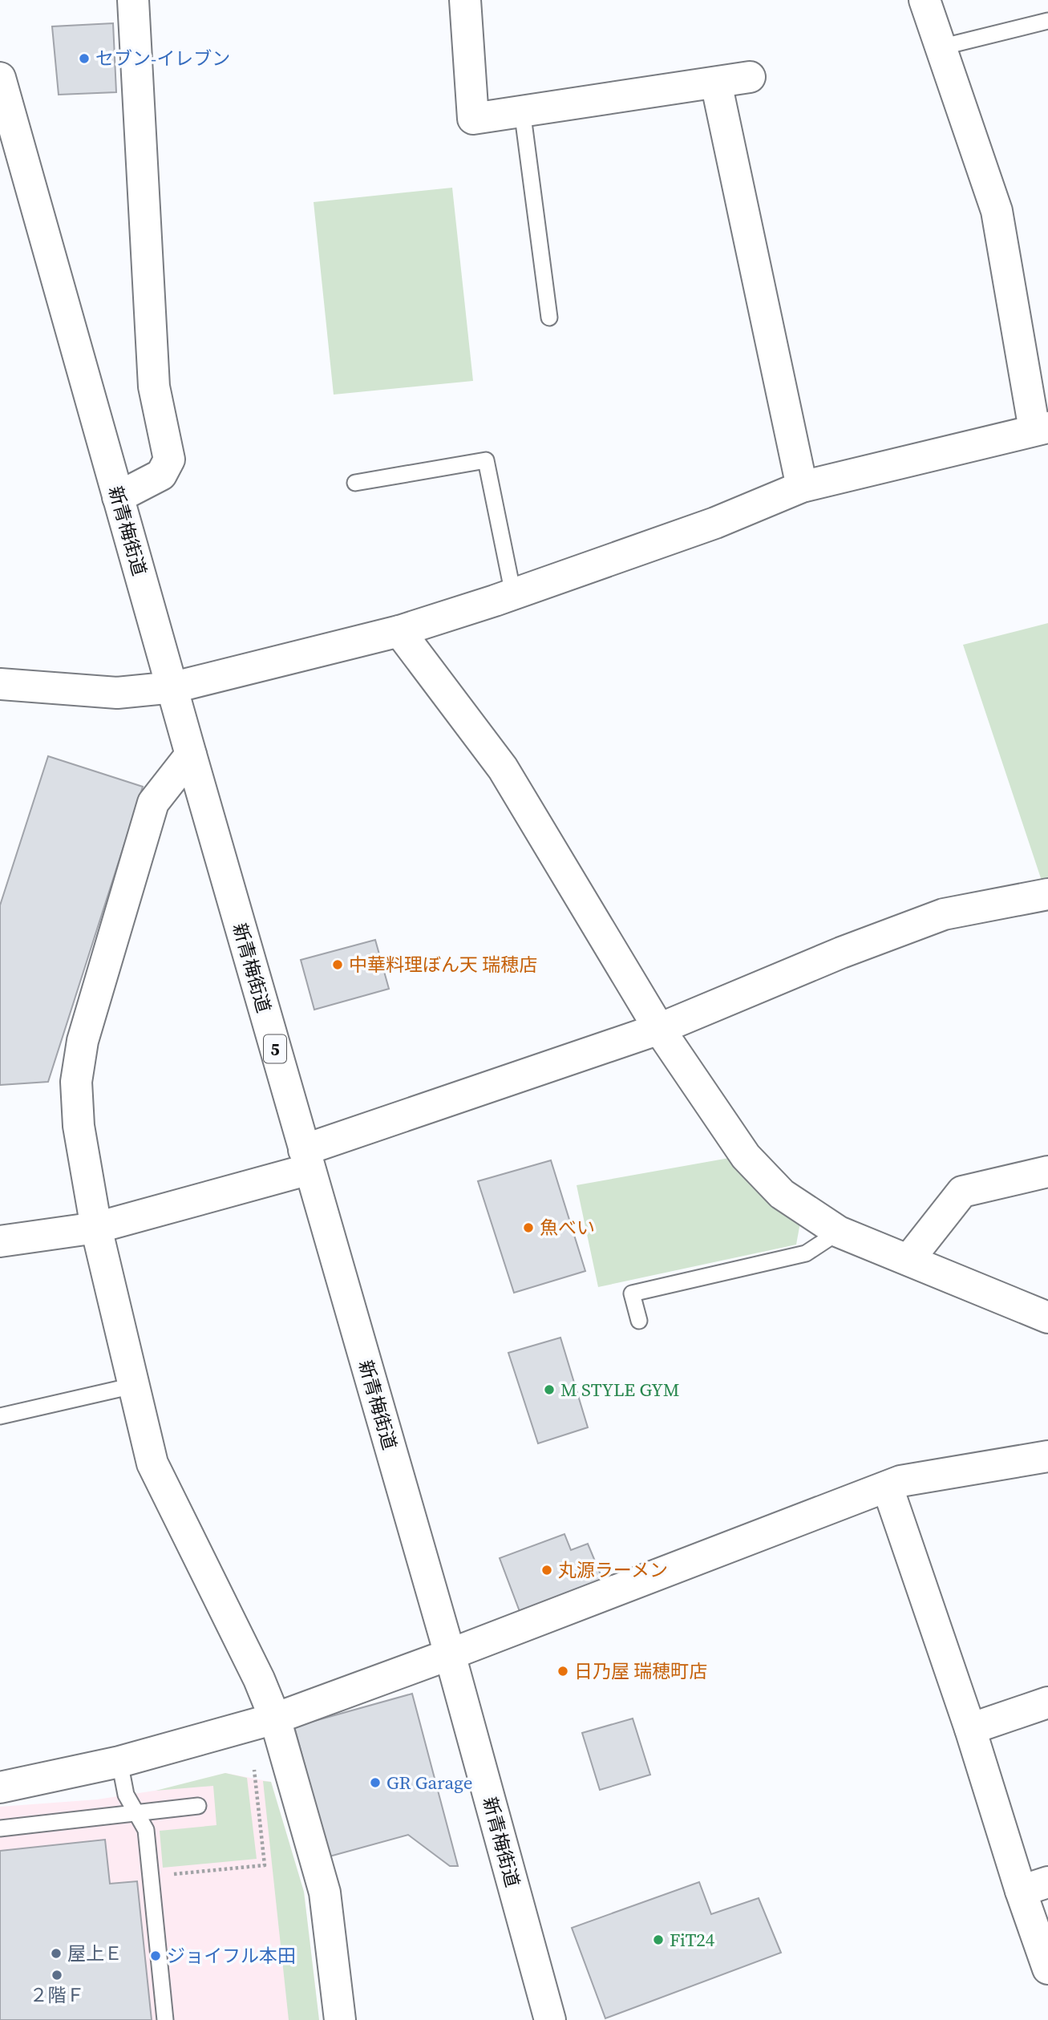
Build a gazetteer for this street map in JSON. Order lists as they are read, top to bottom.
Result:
{
  "streets": {
    "street": ["新青梅街道", "5"]
  },
  "places": [
    "セブン-イレブン",
    "中華料理ぼん天 瑞穂店",
    "魚べい",
    "M STYLE GYM",
    "丸源ラーメン",
    "日乃屋 瑞穂町店",
    "GR Garage",
    "FiT24",
    "屋上Ｅ",
    "ジョイフル本田",
    "２階Ｆ"
  ]
}
